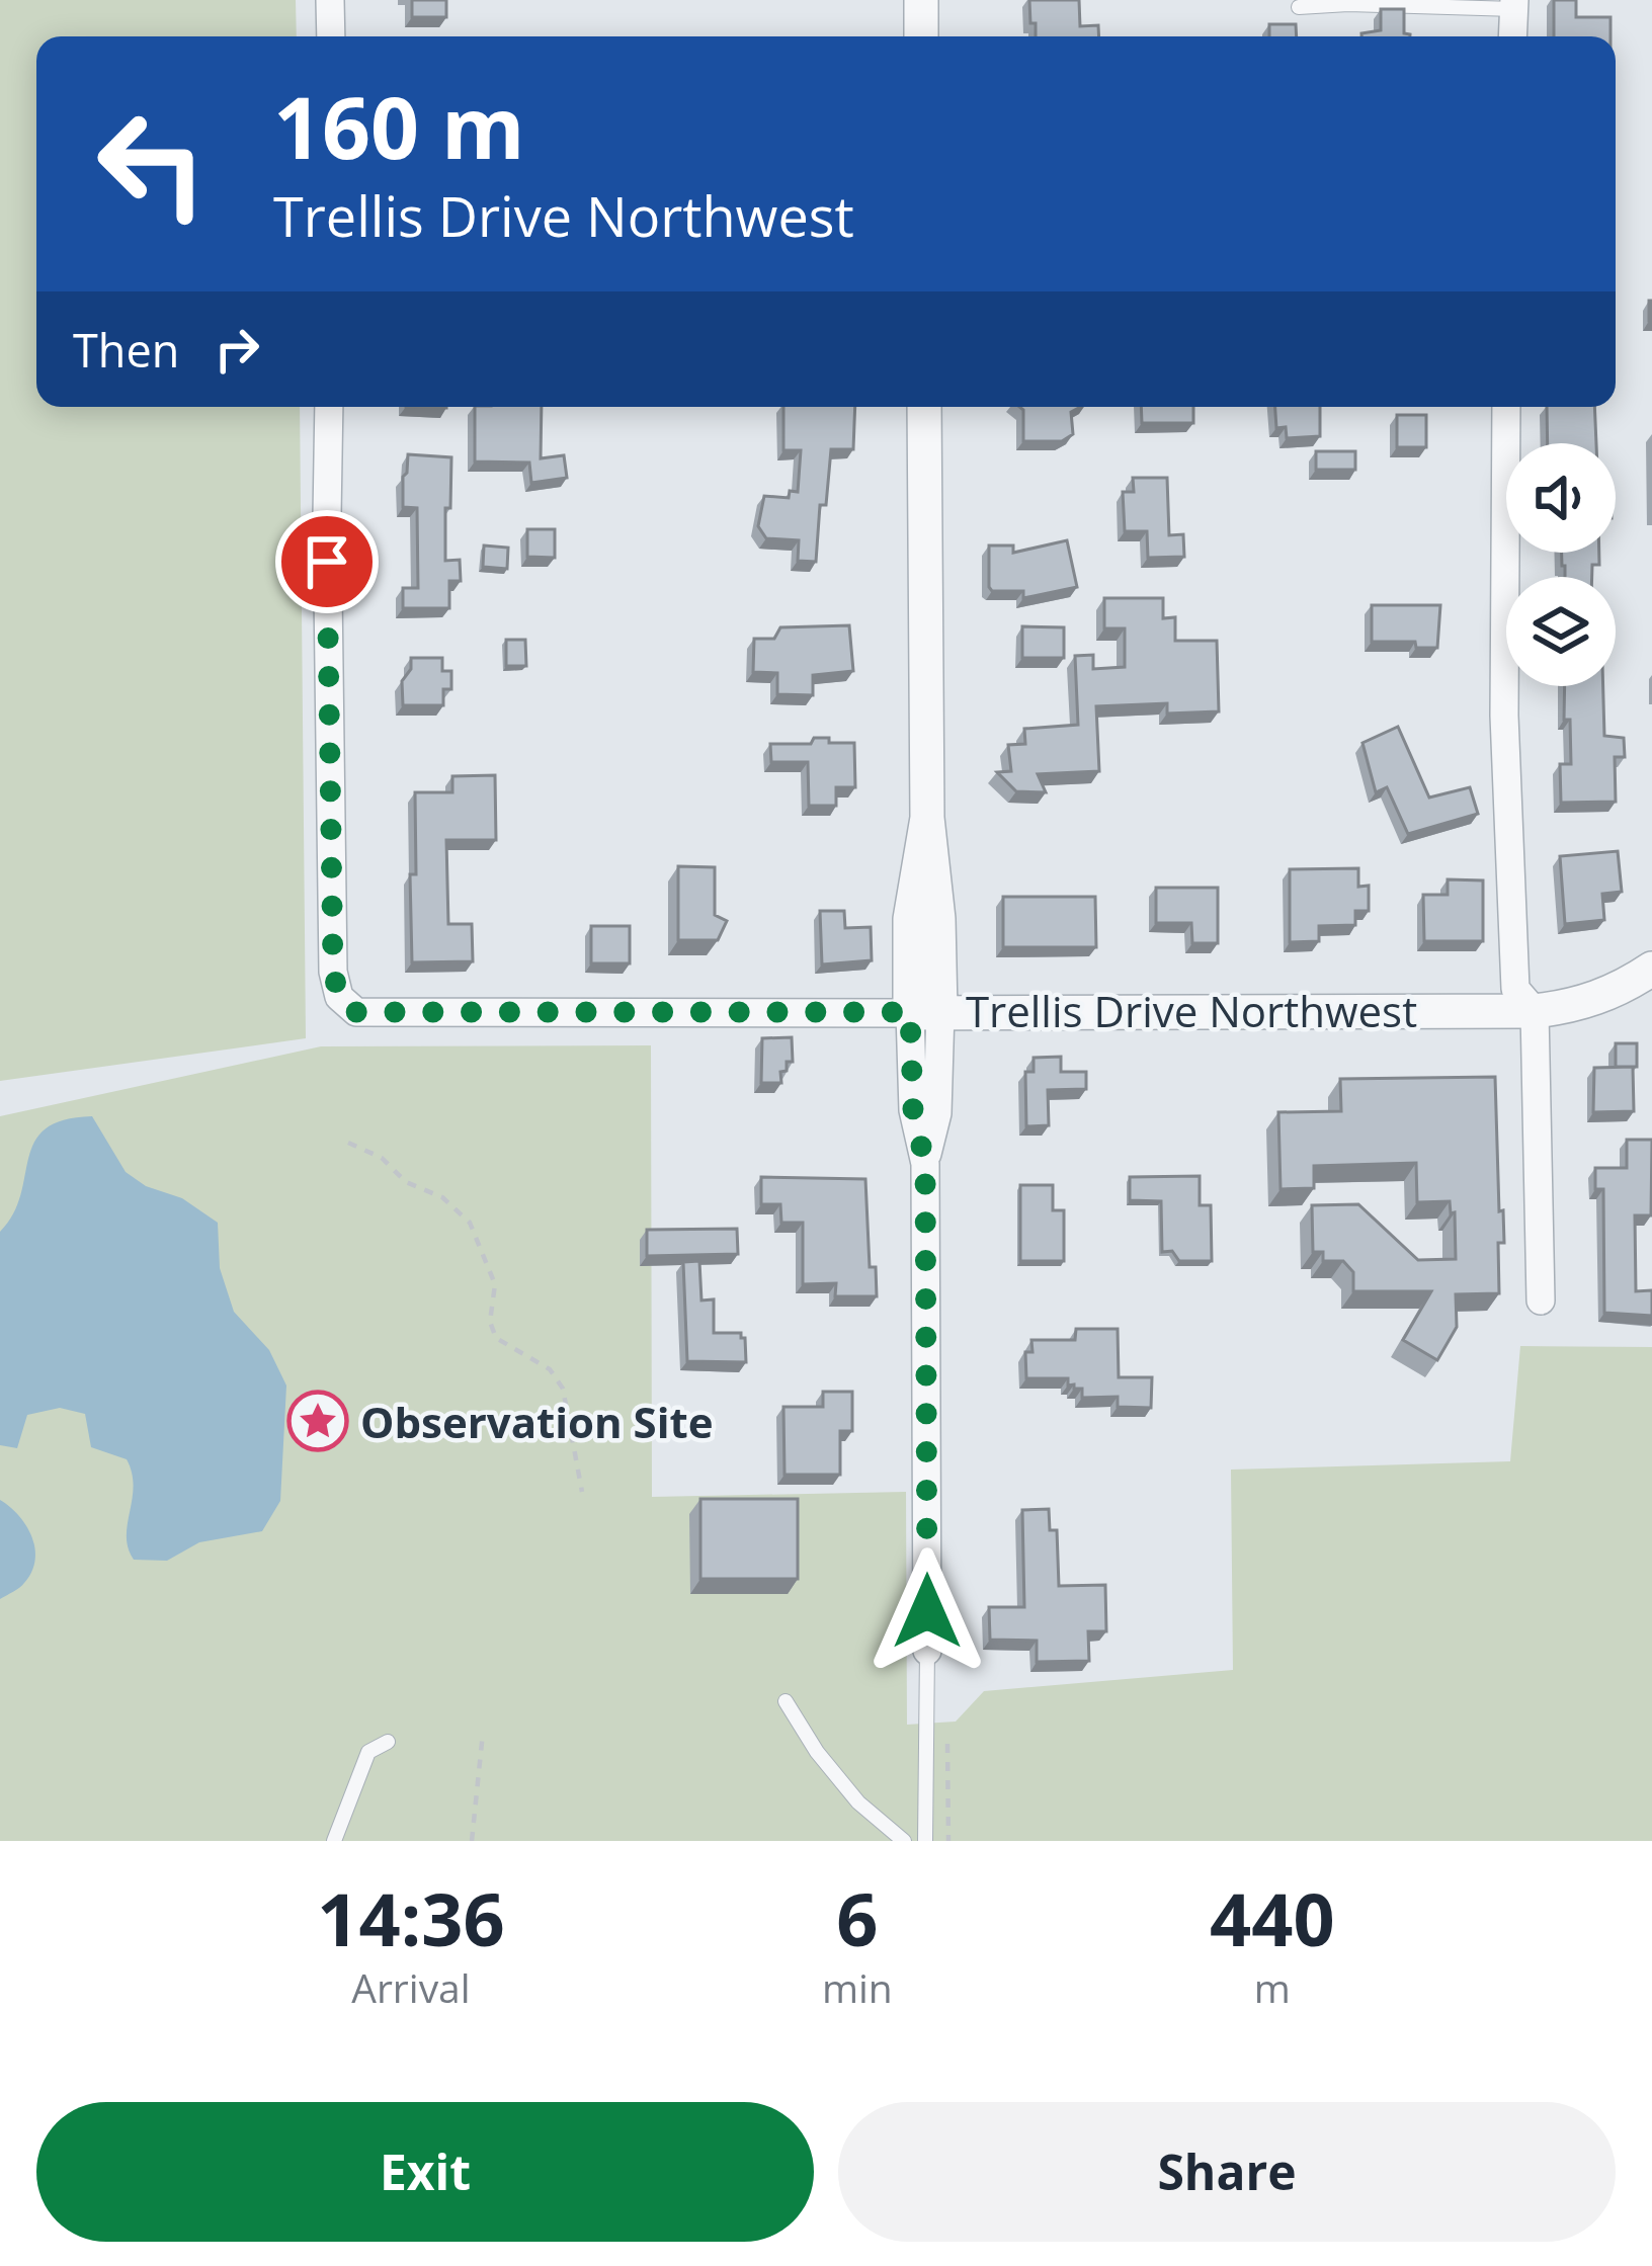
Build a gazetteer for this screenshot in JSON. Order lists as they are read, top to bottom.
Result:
{
  "streets": {
    "street": ["Trellis Drive Northwest"]
  },
  "places": {
    "place": ["Observation Site"]
  },
  "page": {
    "turn": ["160 m", "Trellis Drive Northwest"],
    "then": "Then",
    "eta": [
      "14:36",
      "Arrival",
      "6",
      "min",
      "440",
      "m"
    ],
    "buttons": ["Exit", "Share"]
  }
}
